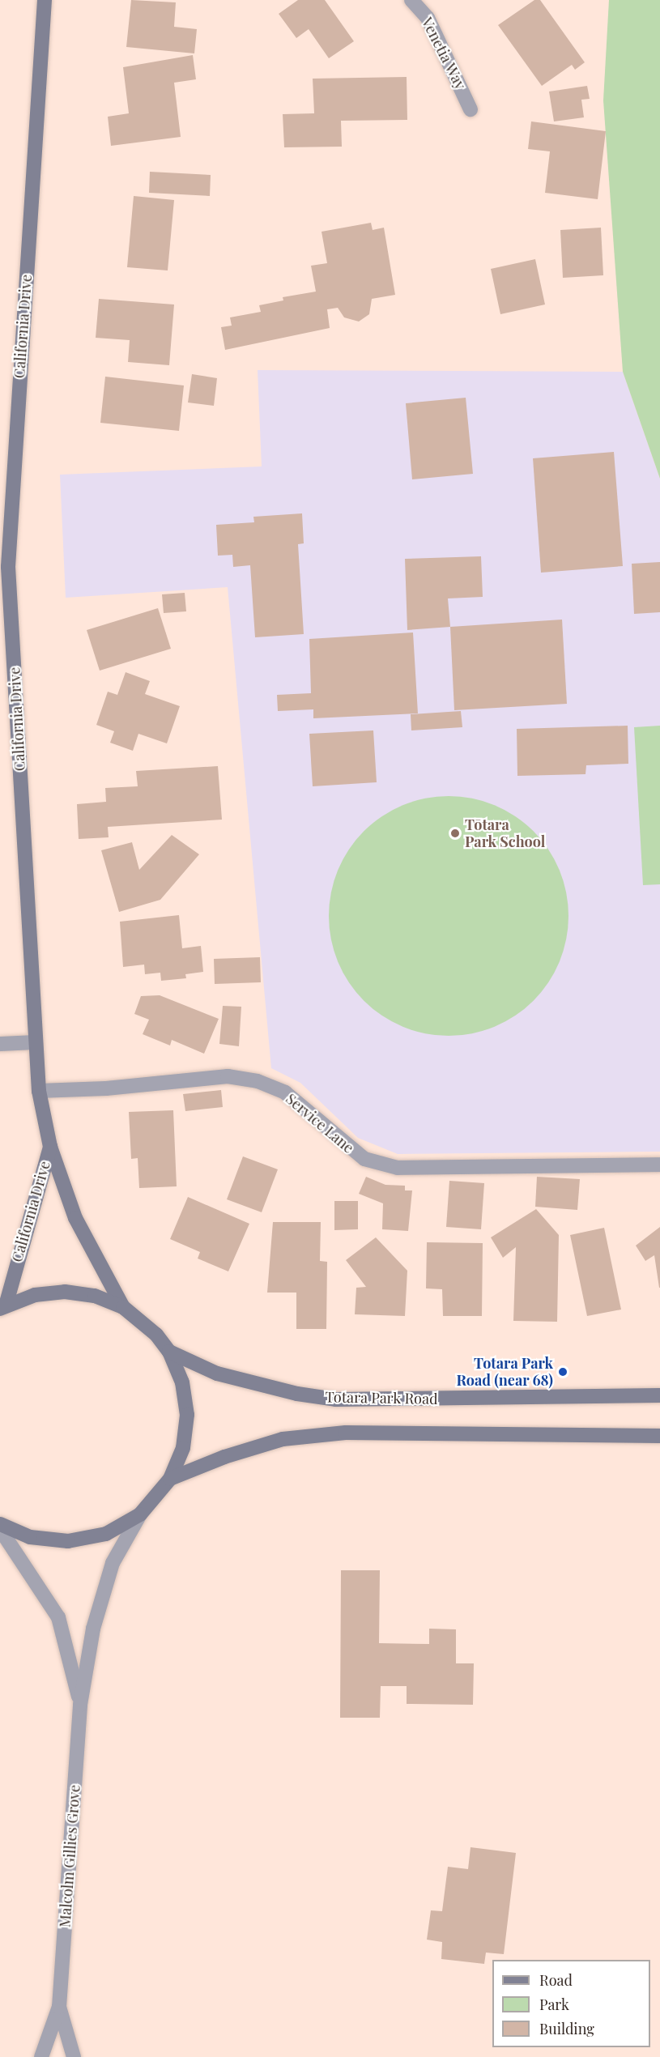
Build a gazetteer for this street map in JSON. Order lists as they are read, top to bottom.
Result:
{
  "streets": {
    "street": [
      "Venetia Way",
      "California Drive",
      "Service Lane",
      "Totara Park Road",
      "Malcolm Gillies Grove"
    ]
  },
  "crossings": [
    ["California Drive", "Service Lane"]
  ],
  "places": ["Tōtara Park School", "Totara Park Road (near 68)"],
  "legend": ["Road", "Park", "Building"]
}
